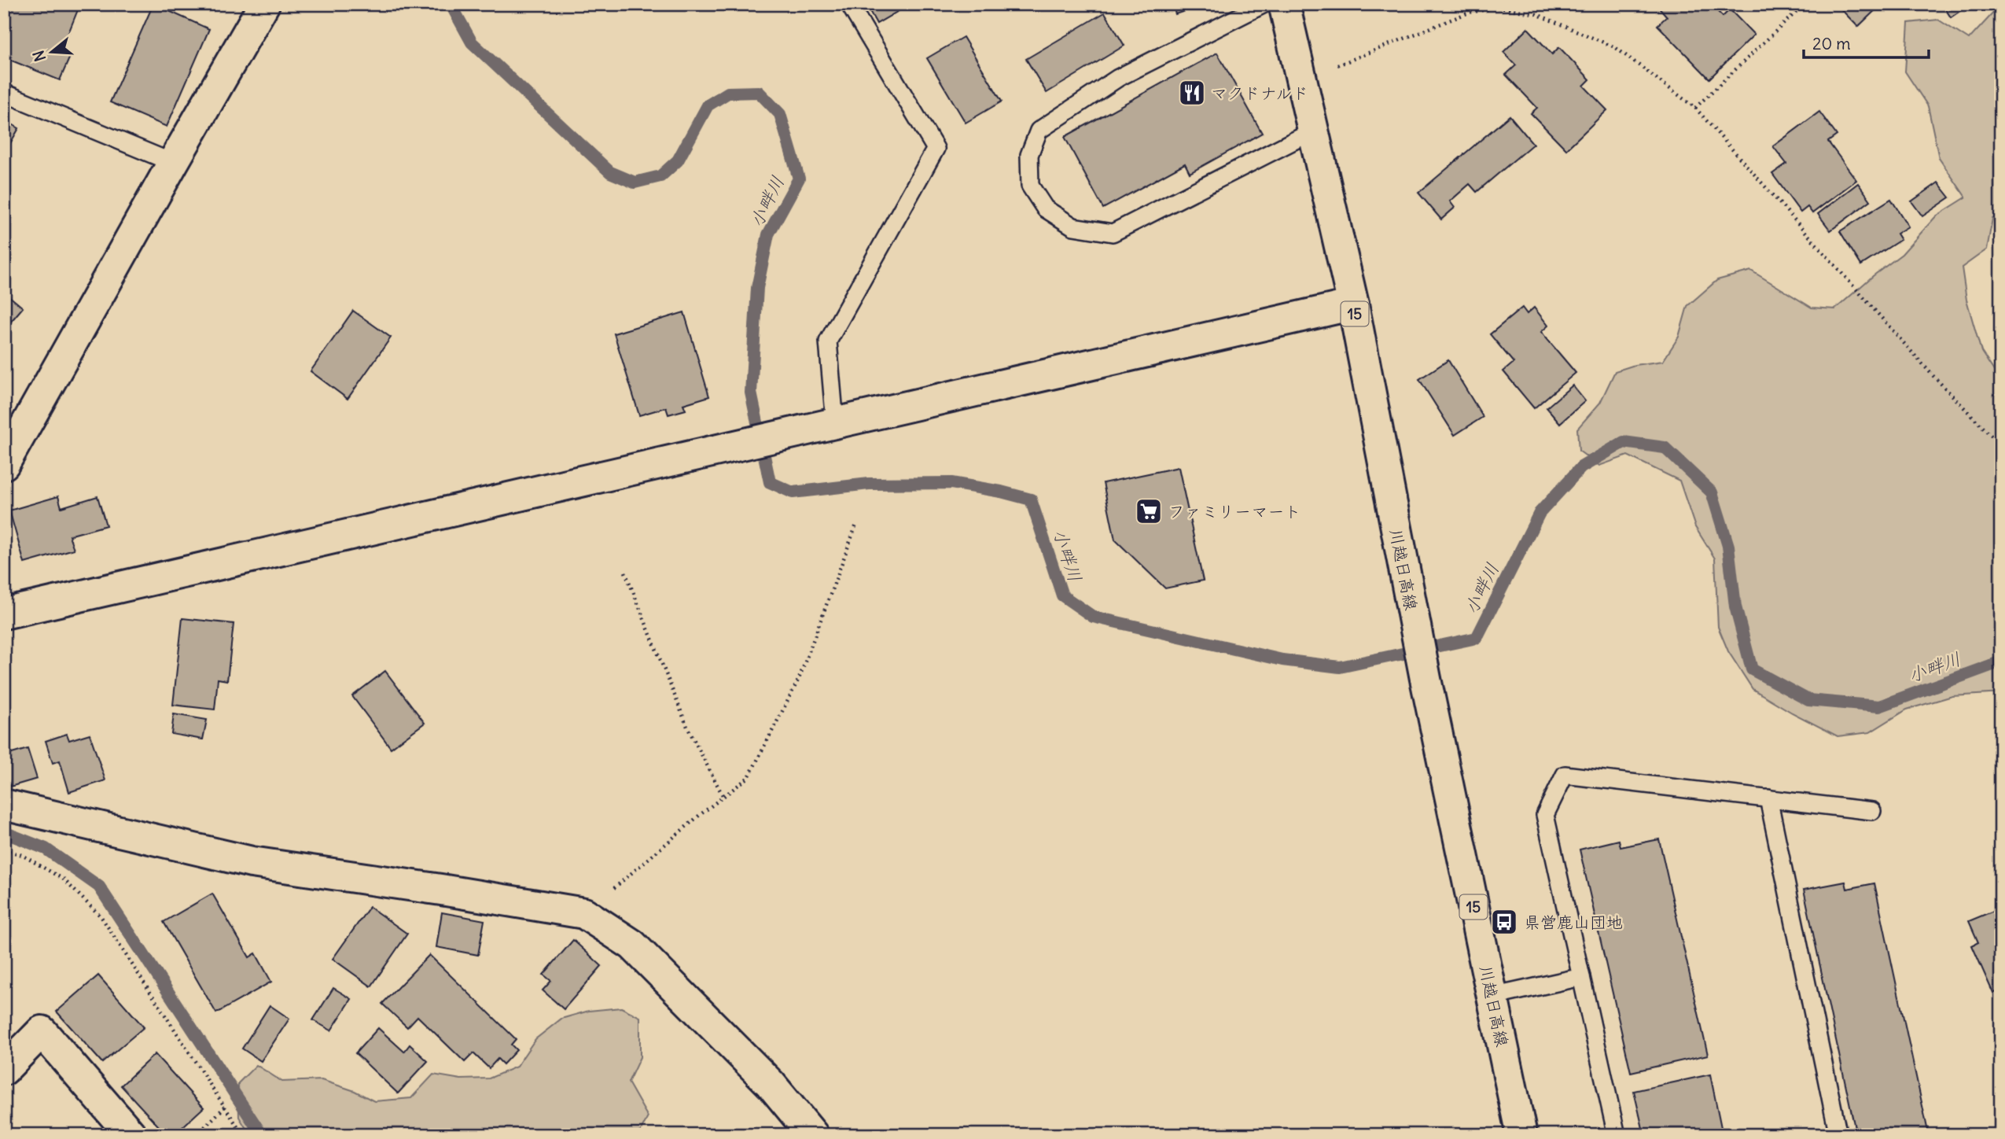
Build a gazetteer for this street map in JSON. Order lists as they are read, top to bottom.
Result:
{
  "streets": {
    "street": ["15", "川越日高線"]
  },
  "water": ["小畔川"],
  "places": {
    "restaurant": ["マクドナルド"],
    "supermarket": ["ファミリーマート"],
    "bus stop": ["県営鹿山団地"]
  },
  "scale_bar": "20 m",
  "north": "left"
}
